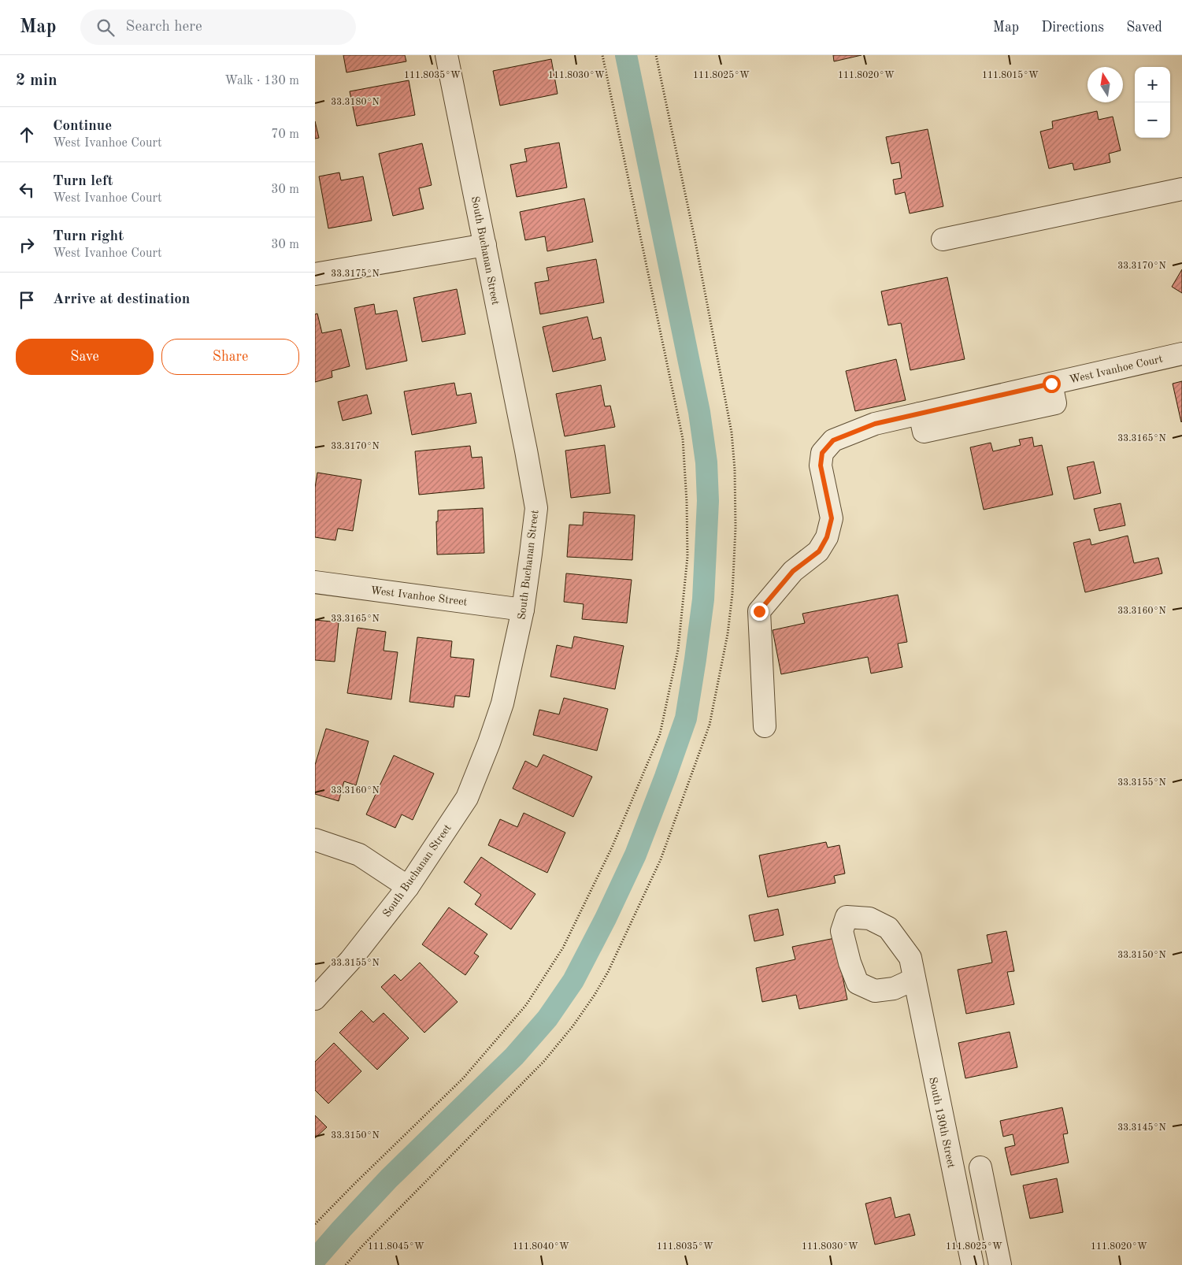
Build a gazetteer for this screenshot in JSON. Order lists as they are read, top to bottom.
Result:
{
  "streets": {
    "street": [
      "South Buchanan Street",
      "West Ivanhoe Court",
      "West Ivanhoe Street",
      "South 130th Street"
    ]
  },
  "crossings": [
    ["South Buchanan Street", "West Ivanhoe Street"]
  ],
  "north": "top",
  "page": {
    "header": "Map",
    "search": "Search here",
    "nav": ["Map", "Directions", "Saved"],
    "heading": ["2 min", "Walk · 130 m"],
    "map_buttons": ["+", "−"],
    "list": [
      ["Continue", "West Ivanhoe Court", "70 m"],
      ["Turn left", "West Ivanhoe Court", "30 m"],
      ["Turn right", "West Ivanhoe Court", "30 m"],
      "Arrive at destination"
    ],
    "buttons": ["Save", "Share"]
  },
  "coordinates": [
    "111.8035°W",
    "111.8030°W",
    "111.8025°W",
    "111.8020°W",
    "111.8015°W",
    "33.3180°N",
    "33.3170°N",
    "33.3175°N",
    "33.3165°N",
    "33.3160°N",
    "33.3155°N",
    "33.3150°N",
    "33.3145°N",
    "111.8045°W",
    "111.8040°W"
  ]
}
